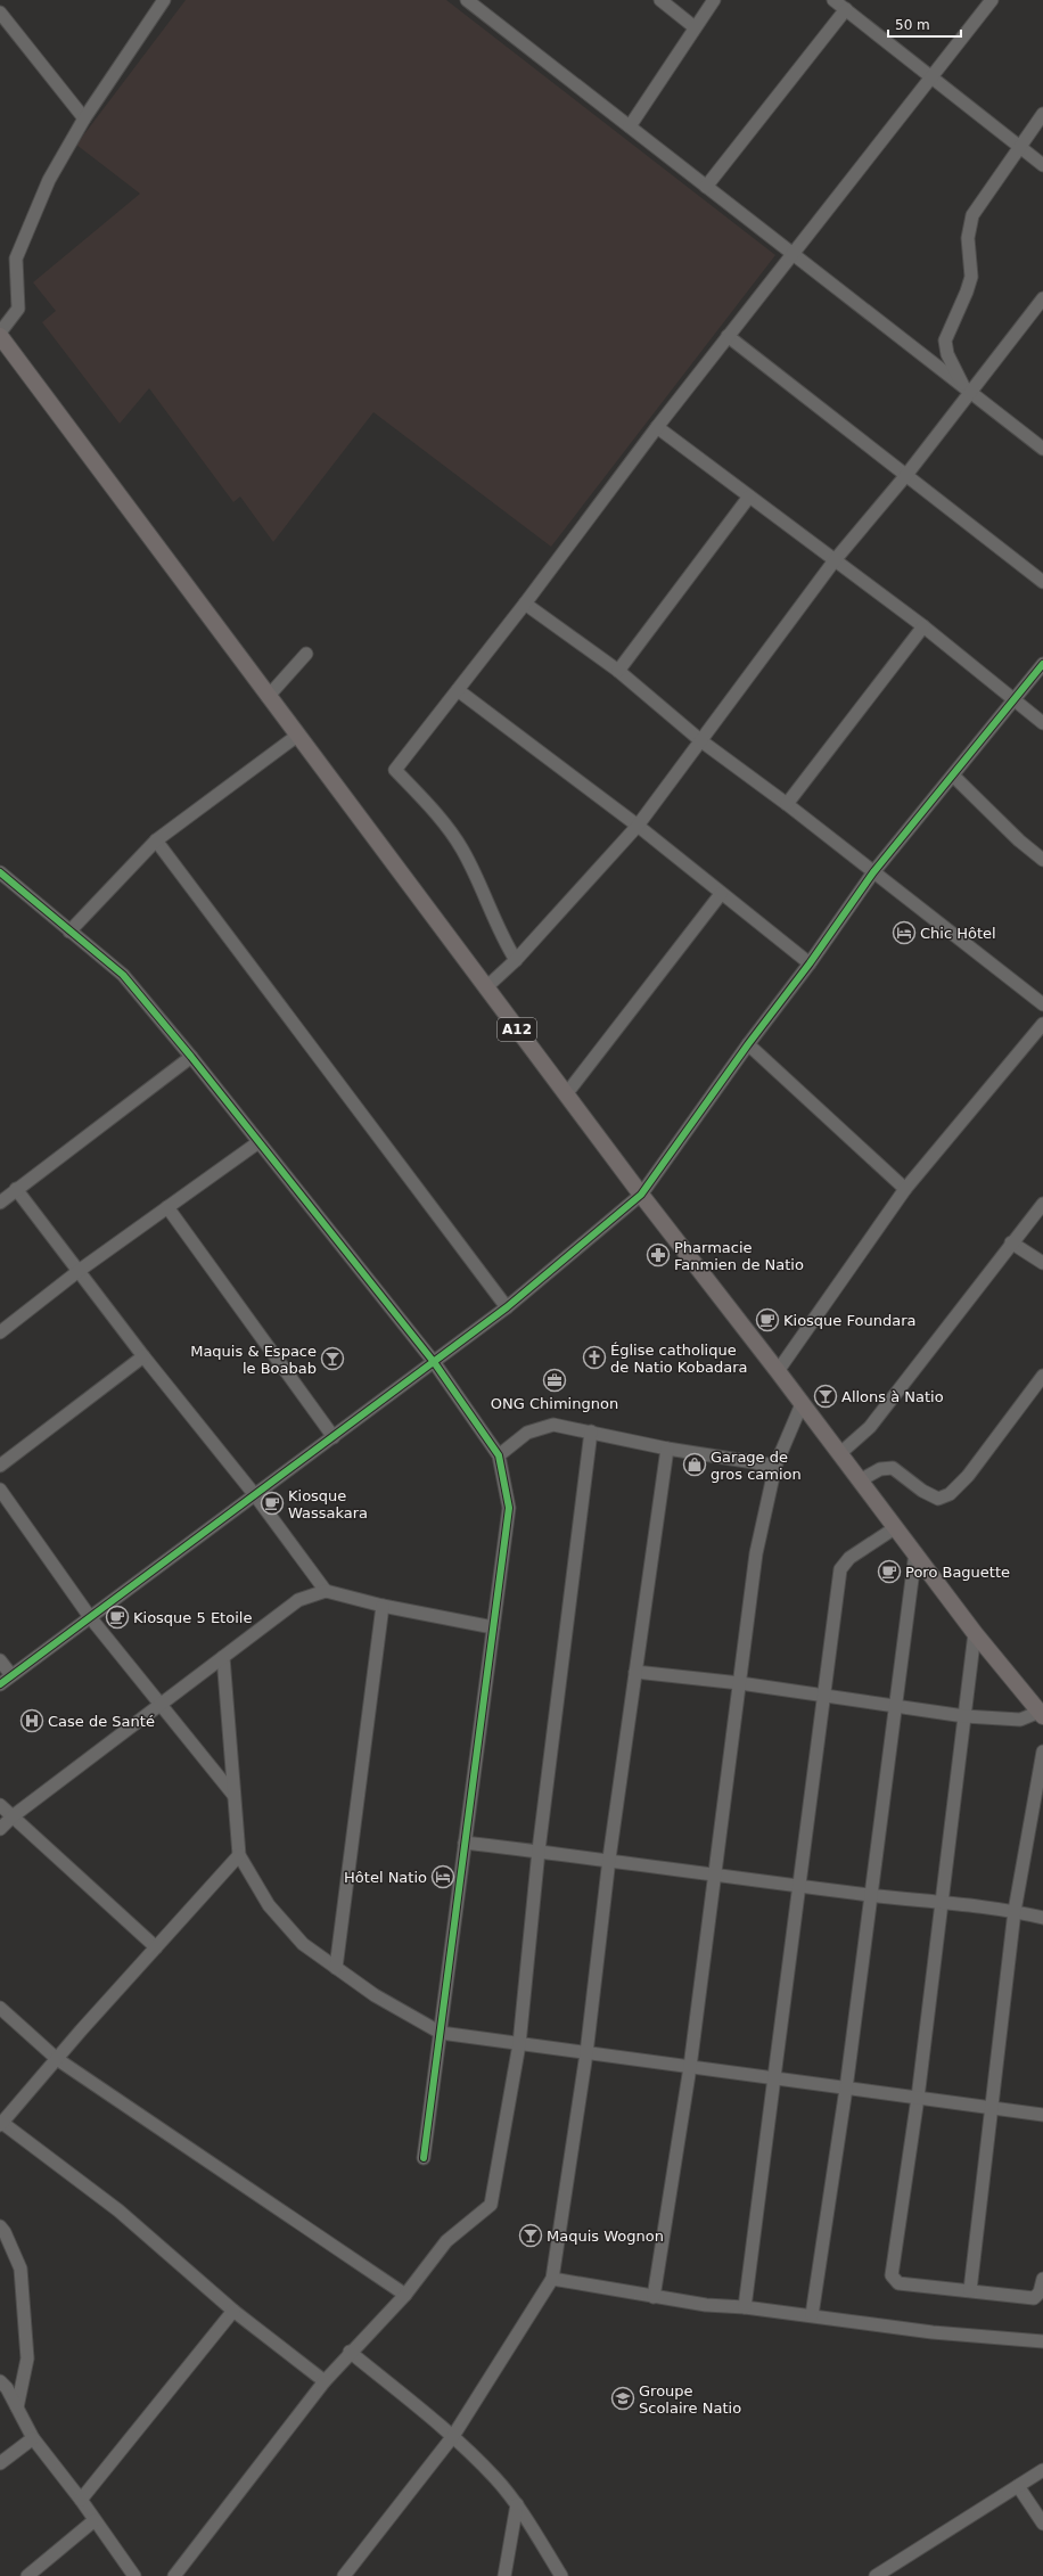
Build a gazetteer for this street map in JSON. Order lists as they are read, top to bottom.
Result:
{
  "streets": {
    "main road": ["A12"]
  },
  "places": {
    "hotel": ["Chic Hôtel", "Hôtel Natio"],
    "pharmacy": ["Pharmacie Fanmien de Natio"],
    "cafe": [
      "Kiosque Foundara",
      "Kiosque Wassakara",
      "Poro Baguette",
      "Kiosque 5 Etoile"
    ],
    "church": ["Église catholique de Natio Kobadara"],
    "bar": ["Maquis & Espace le Boabab", "Allons à Natio", "Maquis Wognon"],
    "office": ["ONG Chimingnon"],
    "shop": ["Garage de gros camion"],
    "hospital": ["Case de Santé"],
    "school or university": ["Groupe Scolaire Natio"]
  },
  "scale_bar": "50 m"
}
